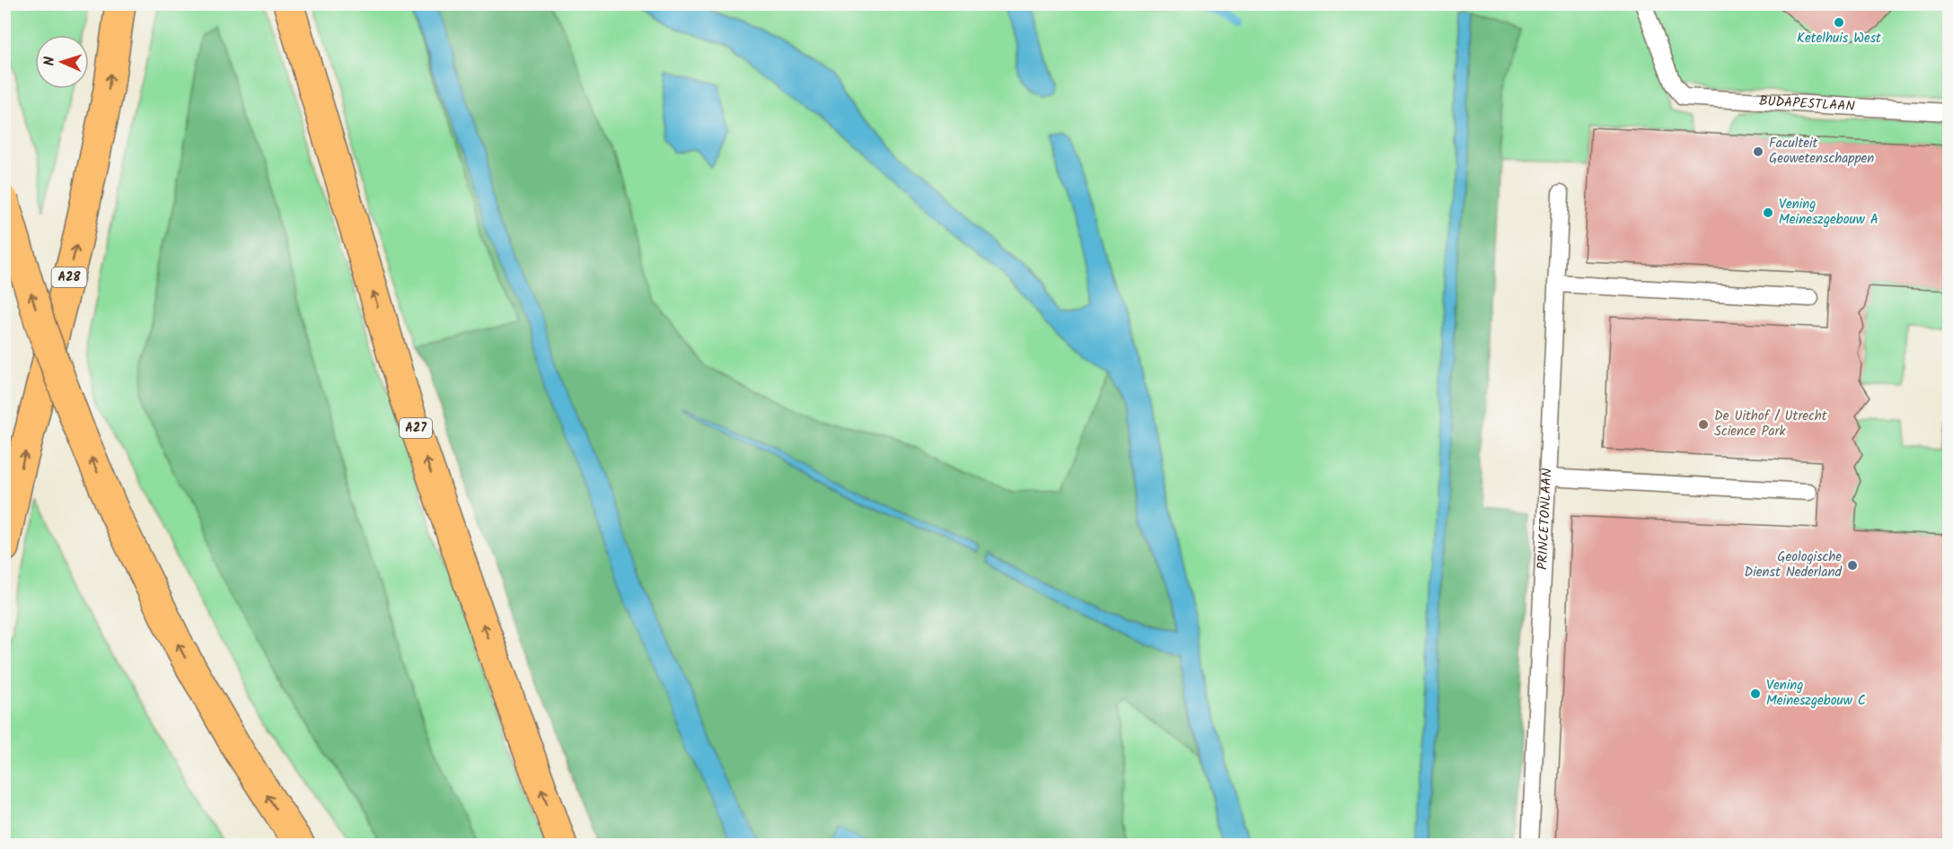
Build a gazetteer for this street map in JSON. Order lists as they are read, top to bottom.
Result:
{
  "streets": {
    "highway": ["A28", "A27"],
    "lane": ["BUDAPESTLAAN", "PRINCETONLAAN"]
  },
  "places": [
    "Ketelhuis West",
    "Faculteit Geowetenschappen",
    "Vening Meineszgebouw A",
    "De Uithof / Utrecht Science Park",
    "Geologische Dienst Nederland",
    "Vening Meineszgebouw C"
  ],
  "north": "left"
}
